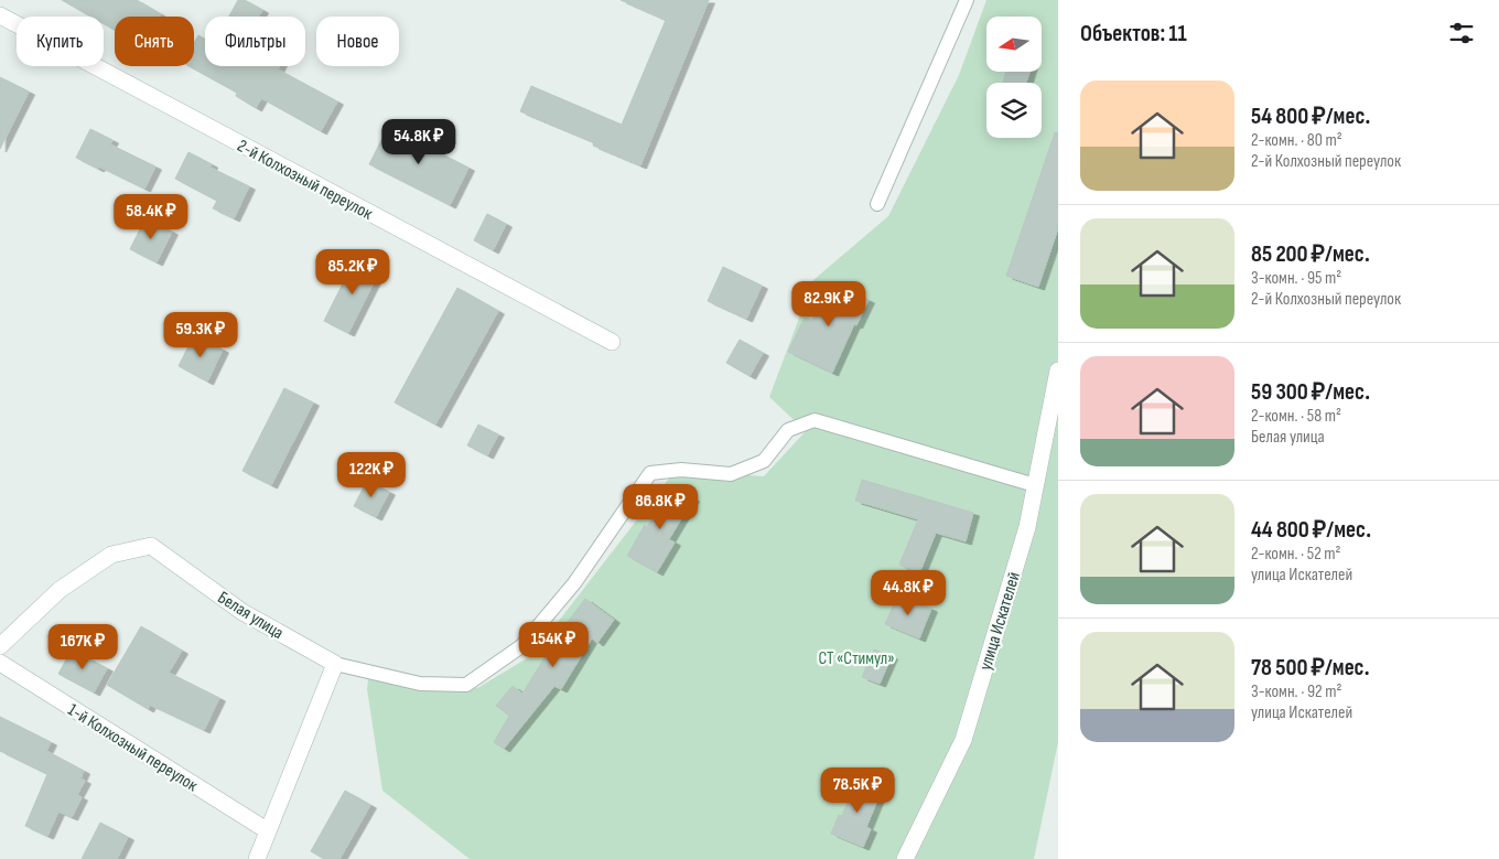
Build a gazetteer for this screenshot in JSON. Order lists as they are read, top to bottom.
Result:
{
  "streets": {
    "street": [
      "2-й Колхозный переулок",
      "Белая улица",
      "улица Искателей",
      "1-й Колхозный переулок"
    ]
  },
  "parks": ["СТ «Стимул»"],
  "north": "left",
  "page": {
    "heading": "Объектов: 11",
    "chip": [
      "Купить",
      "Снять",
      "Фильтры",
      "Новое"
    ],
    "list": [
      {
        "name": "54 800 ₽/мес.",
        "note": "2-комн. · 80 m² · 2-й Колхозный переулок"
      },
      {
        "name": "85 200 ₽/мес.",
        "note": "3-комн. · 95 m² · 2-й Колхозный переулок"
      },
      {
        "name": "59 300 ₽/мес.",
        "note": "2-комн. · 58 m² · Белая улица"
      },
      {
        "name": "44 800 ₽/мес.",
        "note": "2-комн. · 52 m² · улица Искателей"
      },
      {
        "name": "78 500 ₽/мес.",
        "note": "3-комн. · 92 m² · улица Искателей"
      }
    ],
    "price": [
      "54.8K ₽",
      "58.4K ₽",
      "85.2K ₽",
      "82.9K ₽",
      "59.3K ₽",
      "122K ₽",
      "86.8K ₽",
      "44.8K ₽",
      "154K ₽",
      "167K ₽",
      "78.5K ₽"
    ]
  }
}
